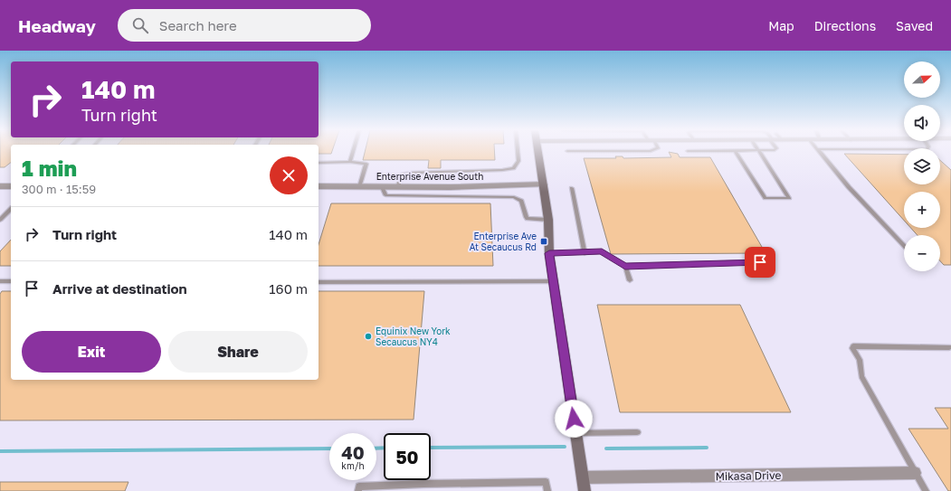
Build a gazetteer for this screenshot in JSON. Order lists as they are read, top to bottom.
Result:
{
  "streets": {
    "street": ["Enterprise Avenue South", "Mikasa Drive"]
  },
  "places": {
    "transit": ["Enterprise Ave At Secaucus Rd"],
    "other": ["Equinix New York Secaucus NY4"]
  },
  "north": "right",
  "page": {
    "header": "Headway",
    "search": "Search here",
    "nav": ["Map", "Directions", "Saved"],
    "map_buttons": ["+", "−"],
    "turn": ["140 m", "Turn right"],
    "heading": ["1 min", "300 m · 15:59"],
    "list": [
      {
        "name": "Turn right",
        "value": "140 m"
      },
      {
        "name": "Arrive at destination",
        "value": "160 m"
      }
    ],
    "buttons": ["Exit", "Share"],
    "speed": "40 km/h",
    "limit": "50"
  }
}
